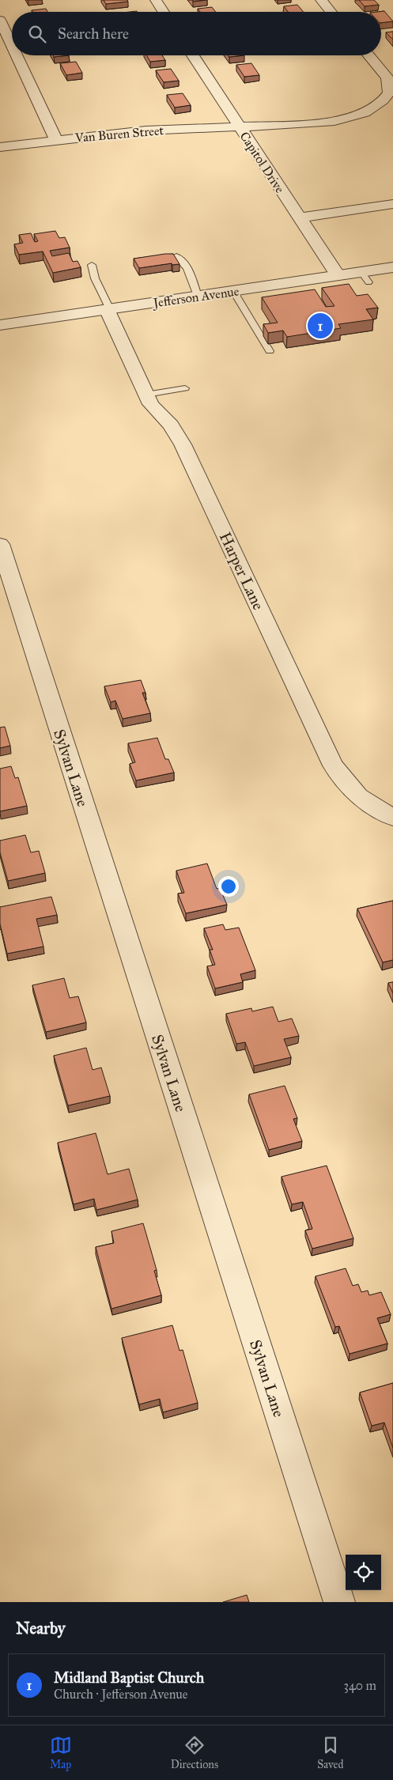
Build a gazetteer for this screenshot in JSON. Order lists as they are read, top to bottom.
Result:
{
  "streets": {
    "street": [
      "Van Buren Street",
      "Capitol Drive",
      "Jefferson Avenue",
      "Harper Lane",
      "Sylvan Lane"
    ]
  },
  "crossings": [
    ["Van Buren Street", "Capitol Drive"],
    ["Capitol Drive", "Jefferson Avenue"],
    ["Jefferson Avenue", "Harper Lane"]
  ],
  "page": {
    "search": "Search here",
    "pins": "1",
    "heading": "Nearby",
    "list": [
      {
        "mark": "1",
        "name": "Midland Baptist Church",
        "note": "Church · Jefferson Avenue",
        "value": "340 m"
      }
    ],
    "nav": ["Map", "Directions", "Saved"]
  }
}
